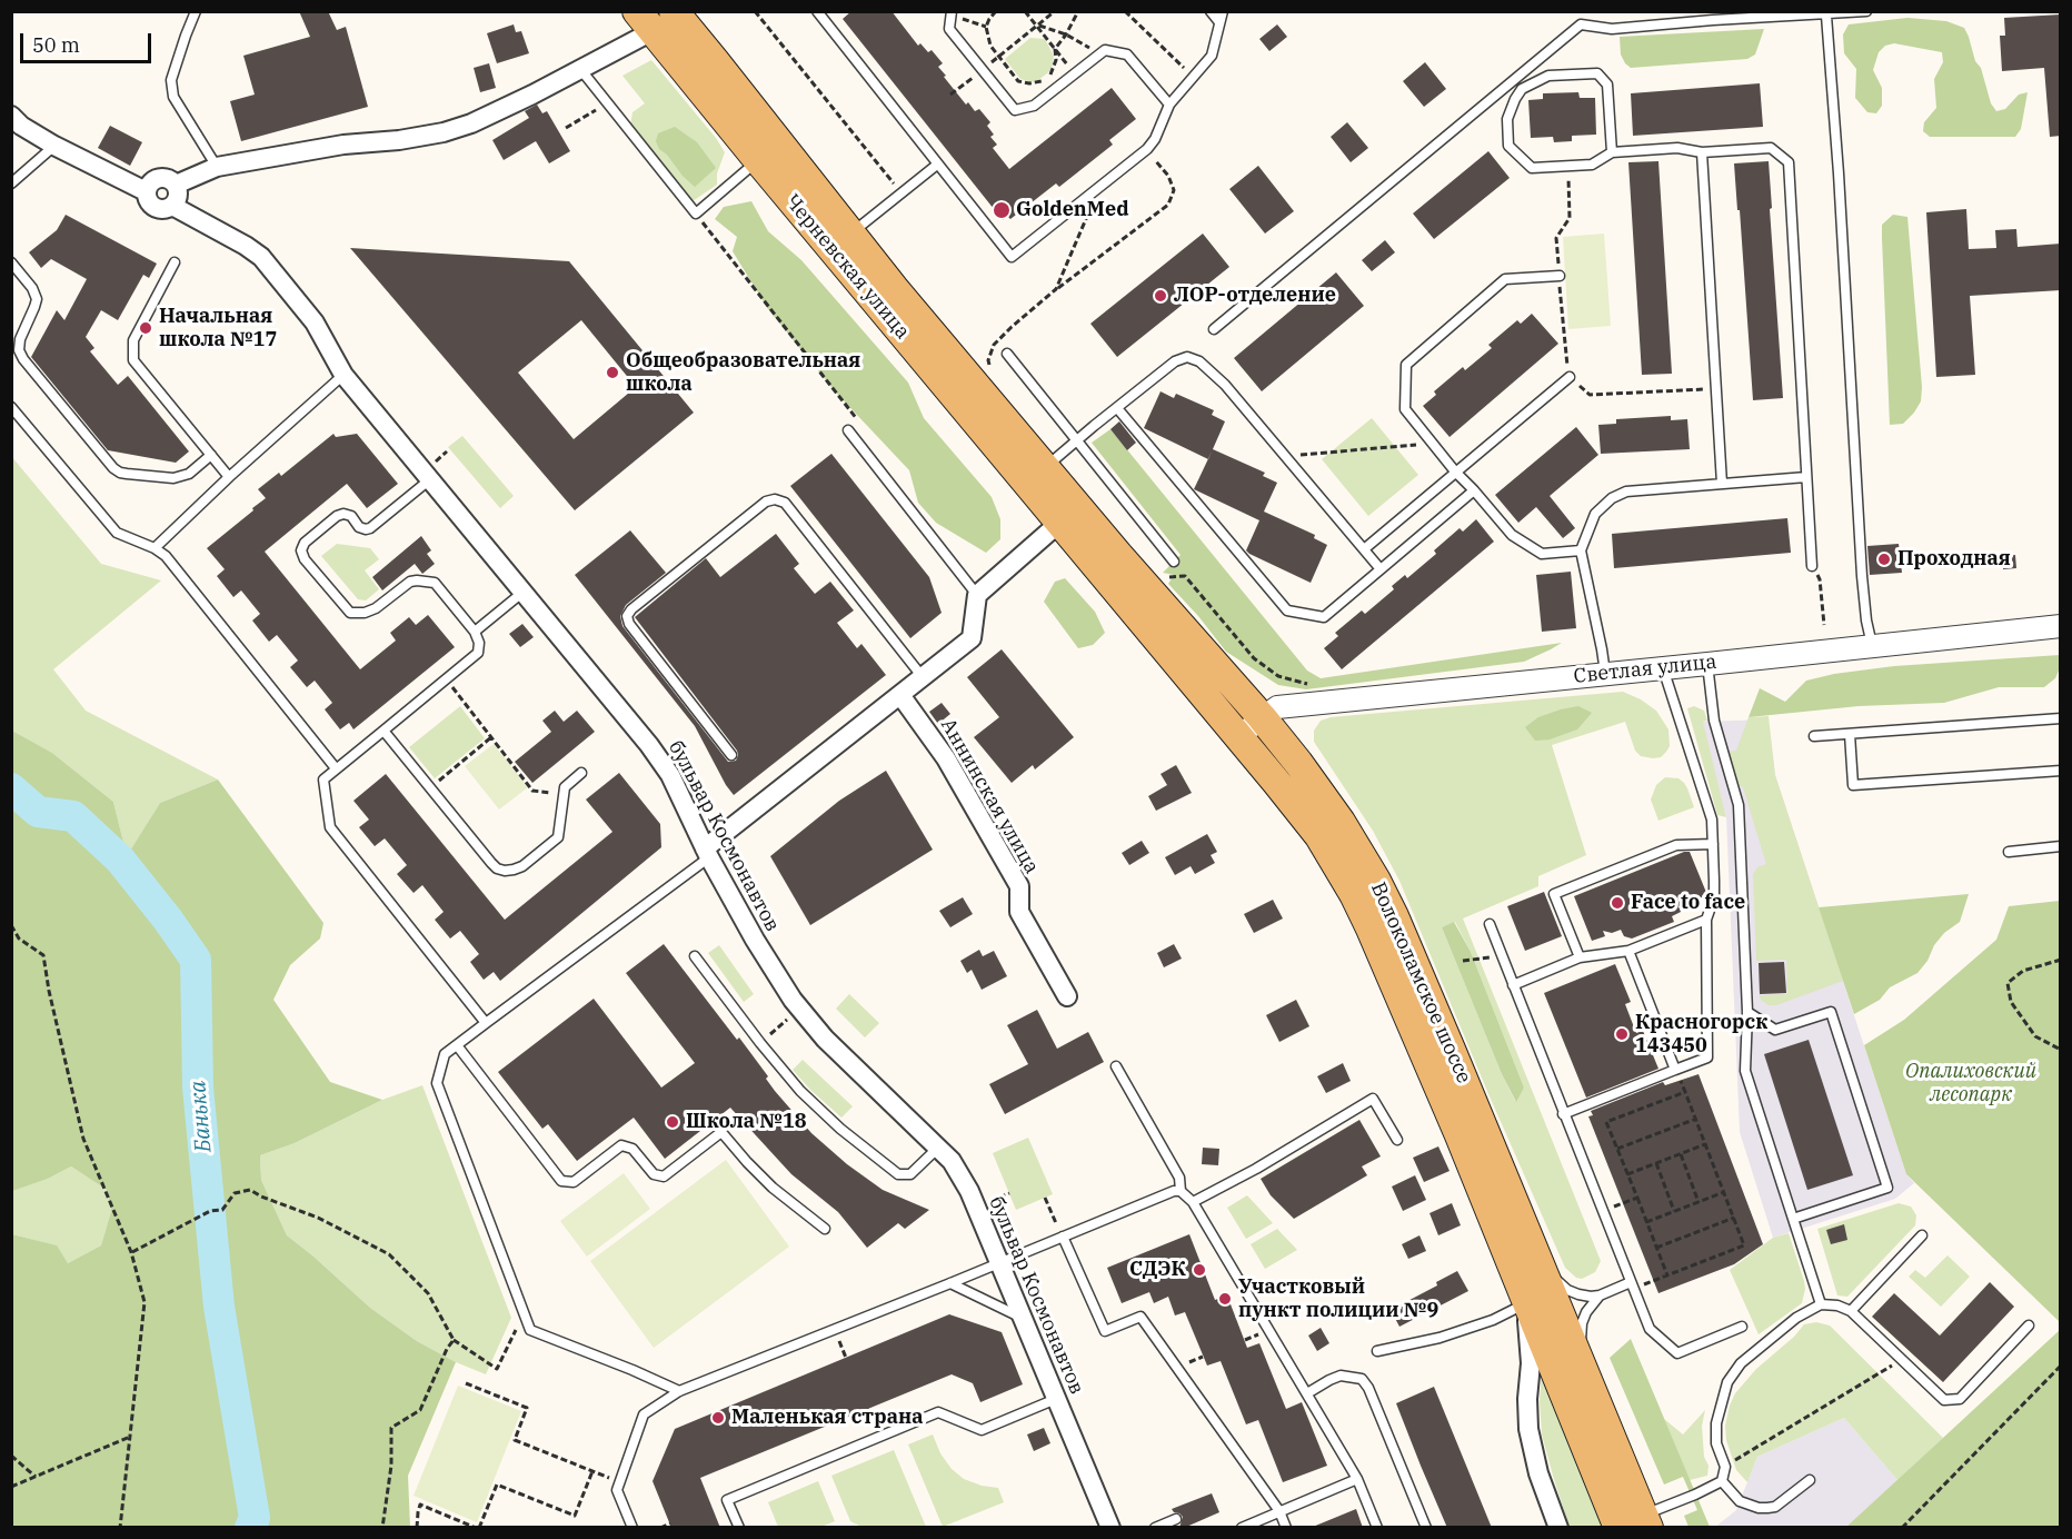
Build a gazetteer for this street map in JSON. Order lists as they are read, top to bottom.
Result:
{
  "streets": {
    "main road": ["Черневская улица", "Волоколамское шоссе"],
    "street": ["Светлая улица", "Аннинская улица", "бульвар Космонавтов"]
  },
  "crossings": [
    ["Черневская улица", "Волоколамское шоссе"],
    ["Светлая улица", "Волоколамское шоссе"]
  ],
  "water": ["Банька"],
  "parks": ["Опалиховский лесопарк"],
  "places": [
    "GoldenMed",
    "ЛОР-отделение",
    "Начальная школа №17",
    "Общеобразовательная школа",
    "Проходная",
    "Face to face",
    "Красногорск 143450",
    "Школа №18",
    "СДЭК",
    "Участковый пункт полиции №9",
    "Маленькая страна"
  ],
  "scale_bar": "50 m"
}
